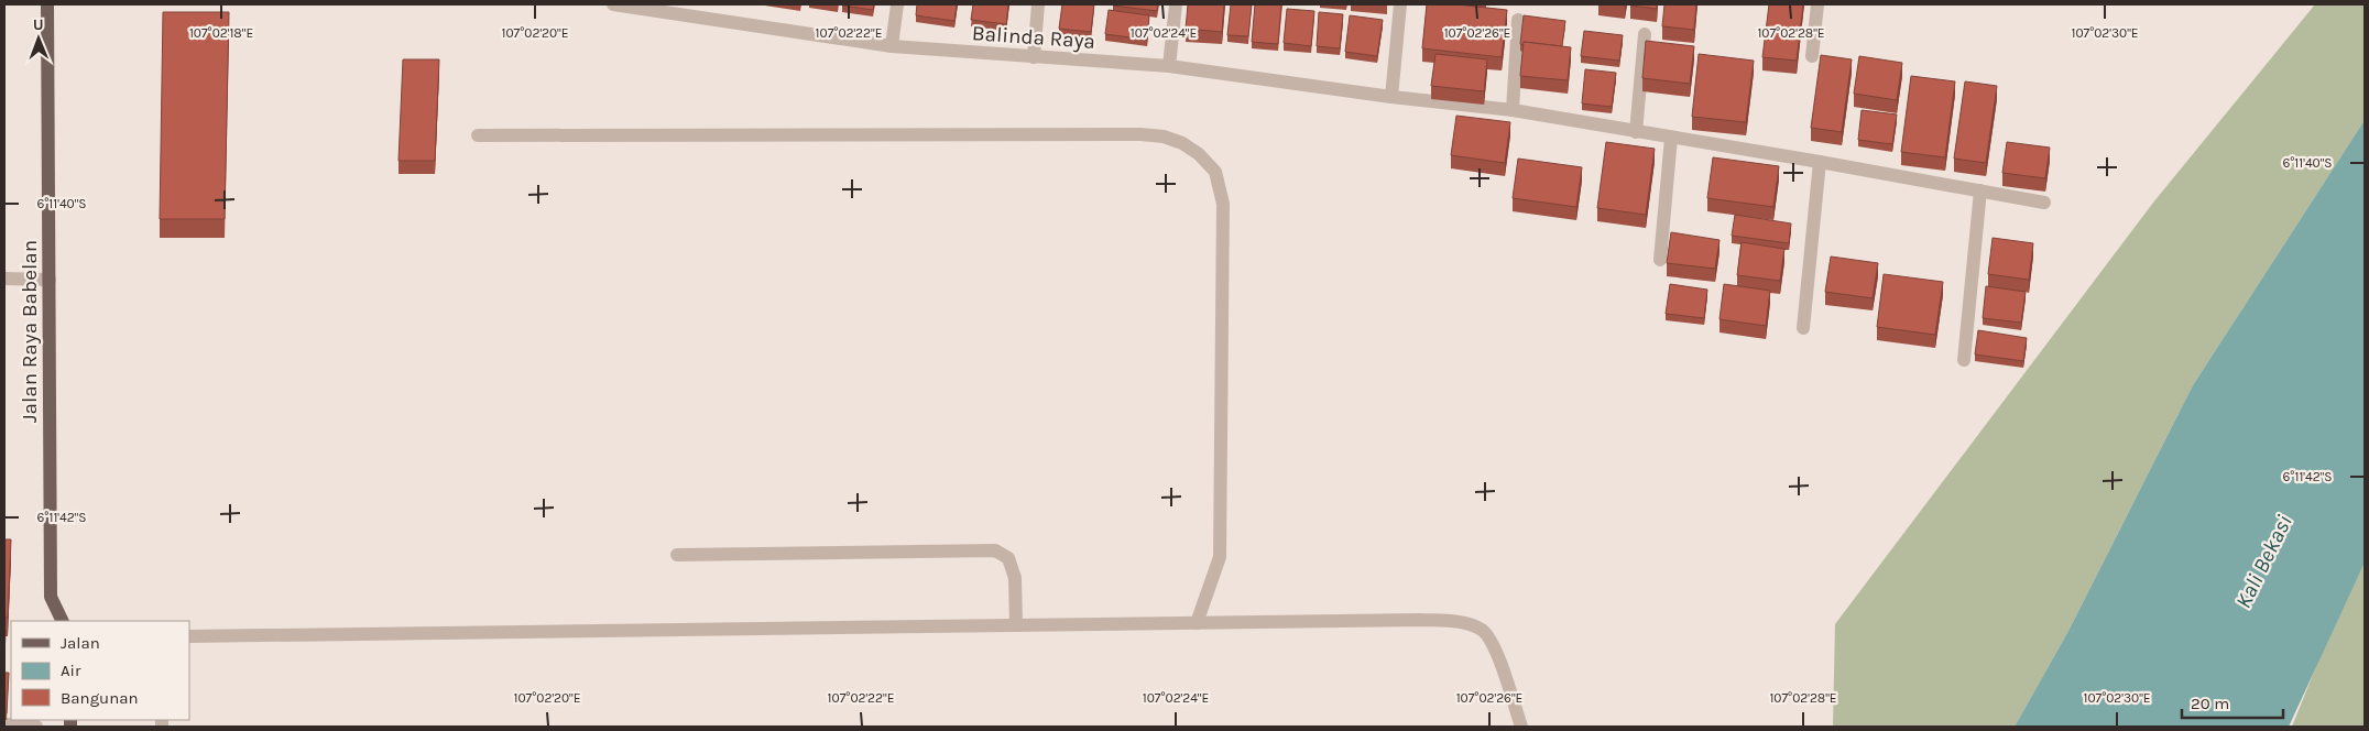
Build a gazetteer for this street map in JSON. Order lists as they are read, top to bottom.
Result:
{
  "streets": {
    "main road": ["Jalan Raya Babelan"],
    "street": ["Balinda Raya"]
  },
  "water": ["Kali Bekasi"],
  "legend": ["Jalan", "Air", "Bangunan"],
  "scale_bar": "20 m",
  "north": "top",
  "coordinates": [
    "107°02'18\"E",
    "107°02'20\"E",
    "107°02'22\"E",
    "107°02'24\"E",
    "107°02'26\"E",
    "107°02'28\"E",
    "107°02'30\"E",
    "6°11'40\"S",
    "6°11'42\"S"
  ]
}
